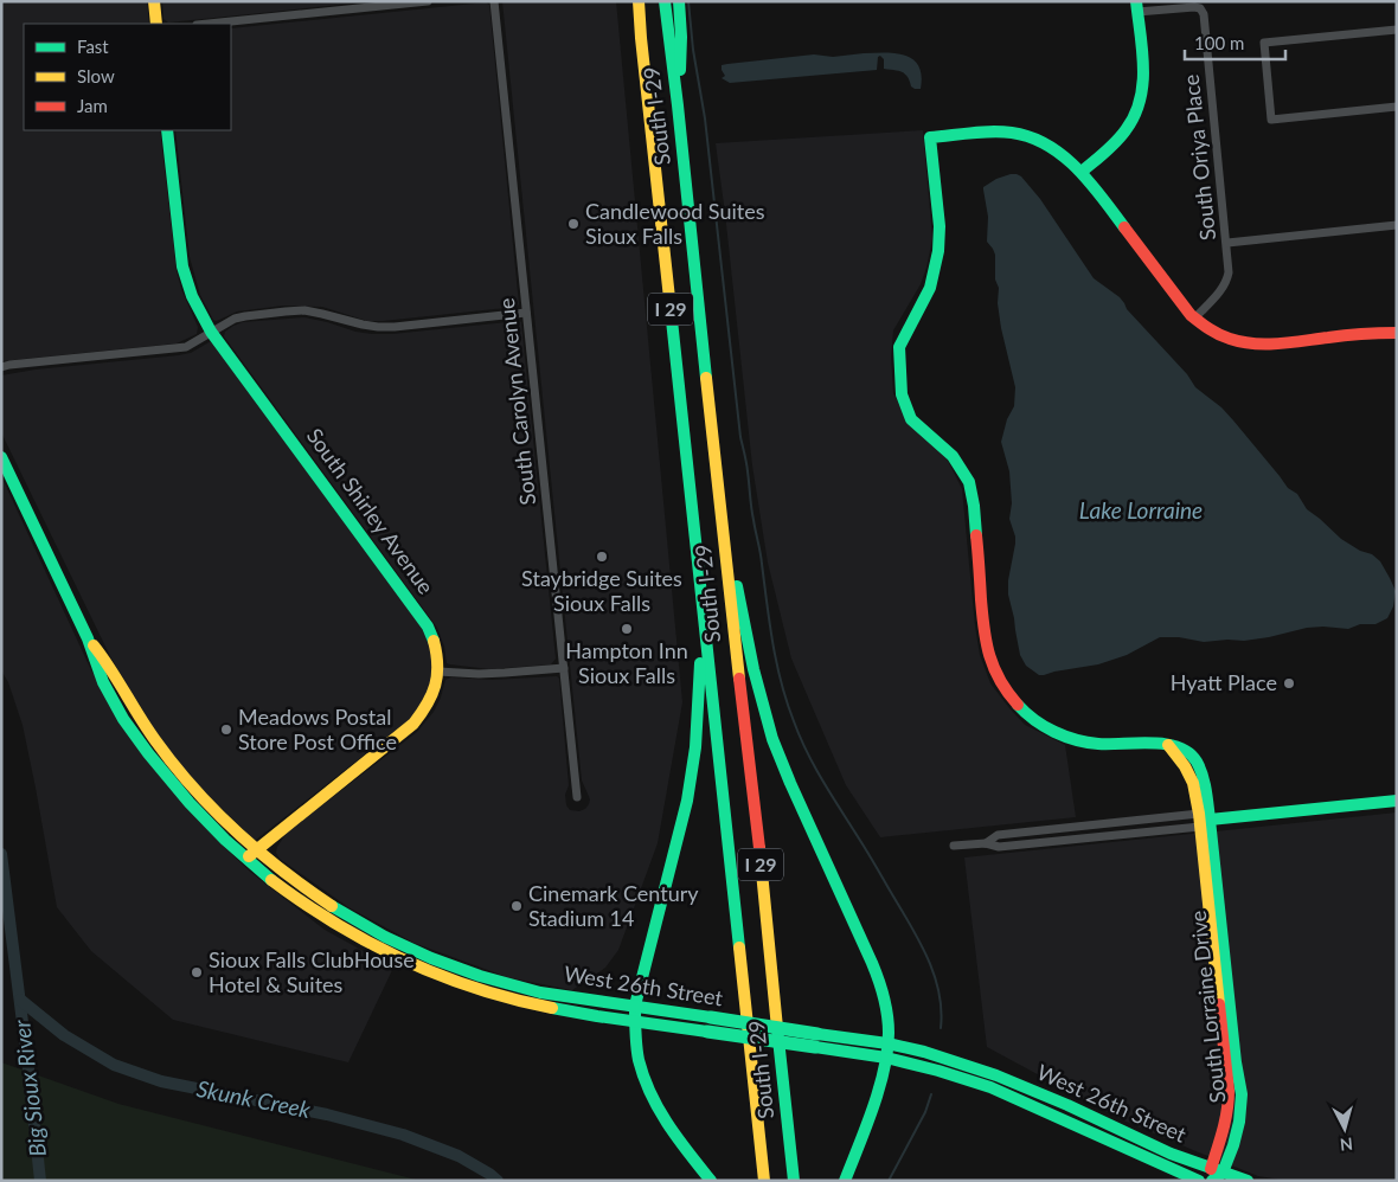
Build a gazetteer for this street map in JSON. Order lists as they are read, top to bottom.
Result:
{
  "streets": {
    "main road": [
      "South I-29",
      "I 29",
      "South Shirley Avenue",
      "West 26th Street",
      "South Lorraine Drive"
    ],
    "street": ["South Oriya Place", "South Carolyn Avenue"]
  },
  "crossings": [
    ["South Shirley Avenue", "West 26th Street"],
    ["West 26th Street", "South Lorraine Drive"]
  ],
  "water": ["Lake Lorraine", "Big Sioux River", "Skunk Creek"],
  "places": [
    "Candlewood Suites Sioux Falls",
    "Staybridge Suites Sioux Falls",
    "Hampton Inn Sioux Falls",
    "Hyatt Place",
    "Meadows Postal Store Post Office",
    "Cinemark Century Stadium 14",
    "Sioux Falls ClubHouse Hotel & Suites"
  ],
  "legend": ["Fast", "Slow", "Jam"],
  "scale_bar": "100 m",
  "north": "bottom"
}
